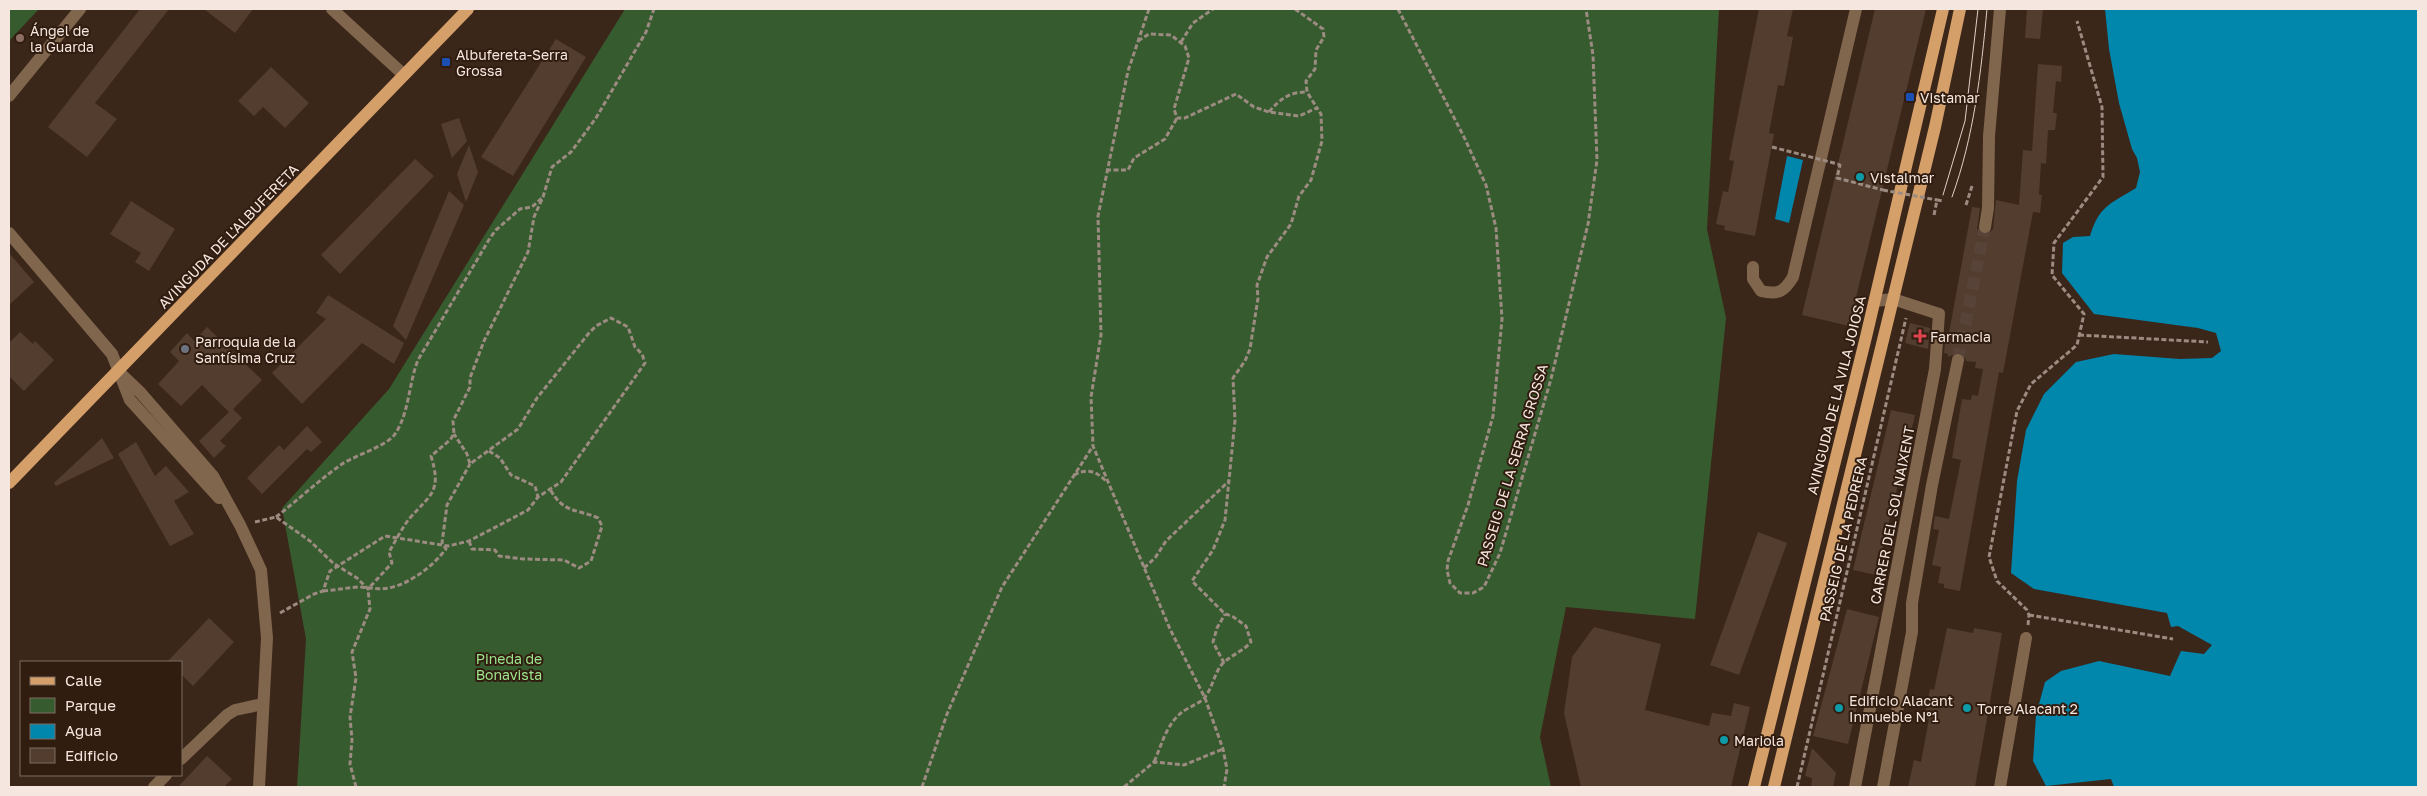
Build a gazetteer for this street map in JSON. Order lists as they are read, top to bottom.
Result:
{
  "streets": {
    "main road": ["AVINGUDA DE L'ALBUFERETA", "AVINGUDA DE LA VILA JOIOSA"],
    "street": ["CARRER DEL SOL NAIXENT"],
    "path": ["PASSEIG DE LA SERRA GROSSA", "PASSEIG DE LA PEDRERA"]
  },
  "crossings": [
    ["AVINGUDA DE LA VILA JOIOSA", "CARRER DEL SOL NAIXENT"],
    ["CARRER DEL SOL NAIXENT", "PASSEIG DE LA PEDRERA"]
  ],
  "parks": ["Pineda de Bonavista"],
  "places": {
    "other": [
      "Ángel de la Guarda",
      "Vistalmar",
      "Parroquia de la Santísima Cruz",
      "Edificio Alacant Inmueble N°1",
      "Torre Alacant 2",
      "Mariola"
    ],
    "transit": ["Albufereta-Serra Grossa", "Vistamar"],
    "health": ["Farmacia"]
  },
  "legend": [
    "Calle",
    "Parque",
    "Agua",
    "Edificio"
  ]
}
